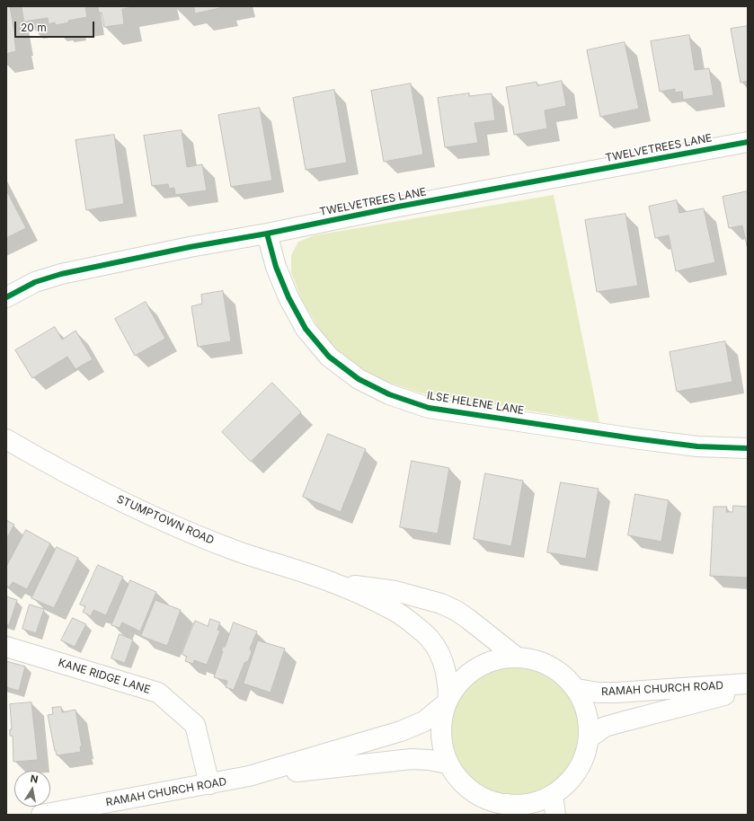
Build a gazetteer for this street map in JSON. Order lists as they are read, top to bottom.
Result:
{
  "streets": {
    "street": [
      "TWELVETREES LANE",
      "ILSE HELENE LANE",
      "STUMPTOWN ROAD",
      "KANE RIDGE LANE",
      "RAMAH CHURCH ROAD"
    ]
  },
  "crossings": [
    ["TWELVETREES LANE", "ILSE HELENE LANE"],
    ["STUMPTOWN ROAD", "RAMAH CHURCH ROAD"],
    ["KANE RIDGE LANE", "RAMAH CHURCH ROAD"]
  ],
  "scale_bar": "20 m",
  "north": "top"
}
